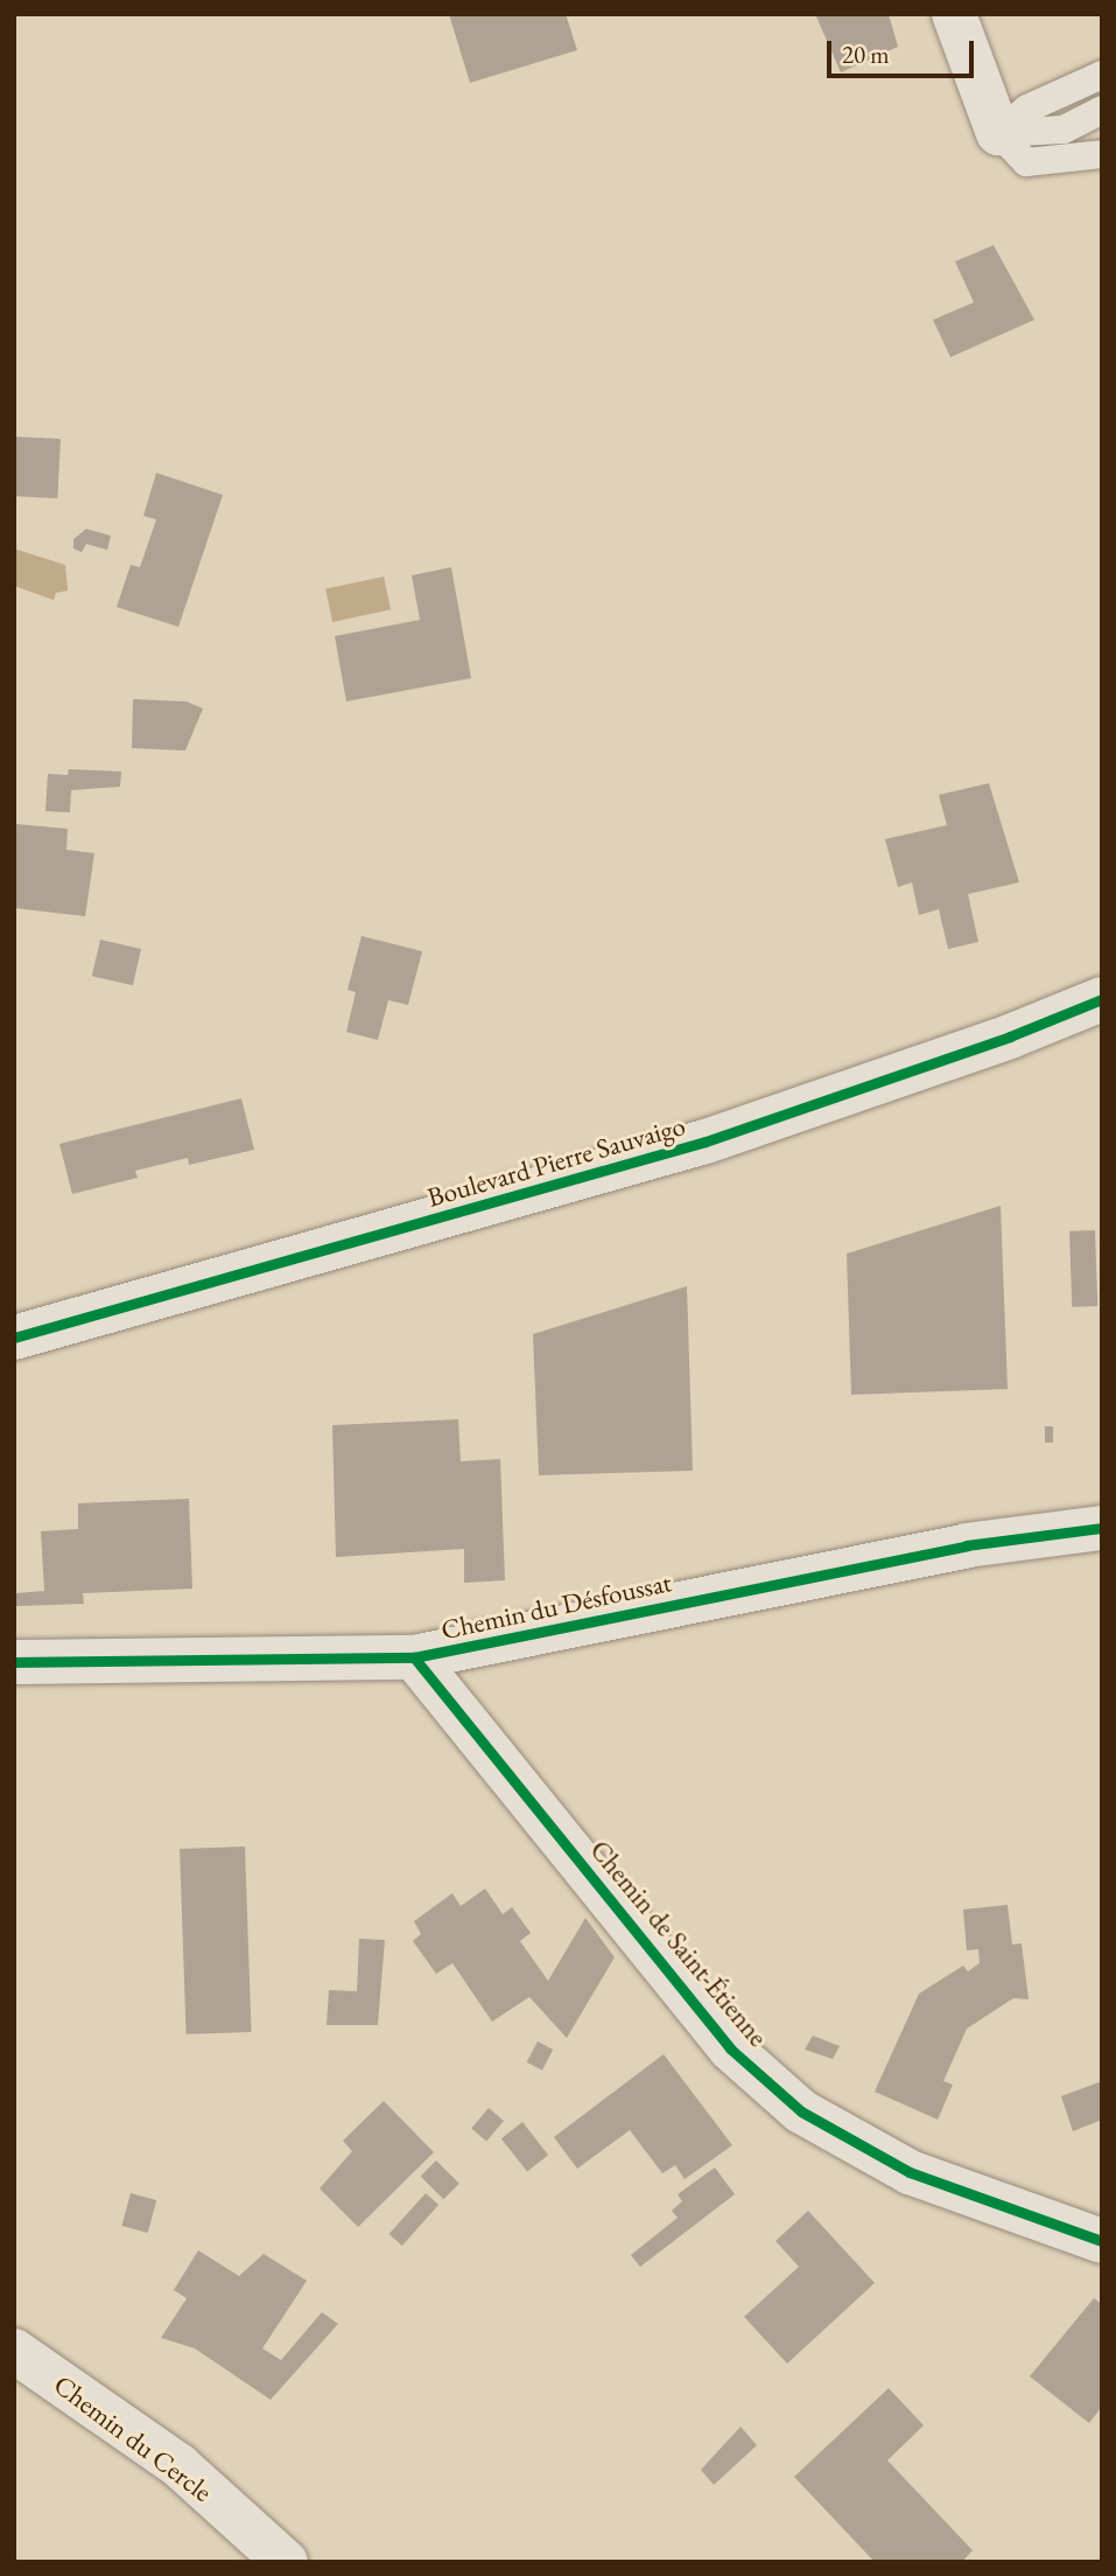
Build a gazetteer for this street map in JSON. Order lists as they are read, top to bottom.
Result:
{
  "streets": {
    "street": [
      "Boulevard Pierre Sauvaigo",
      "Chemin du Désfoussat",
      "Chemin de Saint-Étienne",
      "Chemin du Cercle"
    ]
  },
  "crossings": [
    ["Chemin du Désfoussat", "Chemin de Saint-Étienne"]
  ],
  "scale_bar": "20 m"
}
